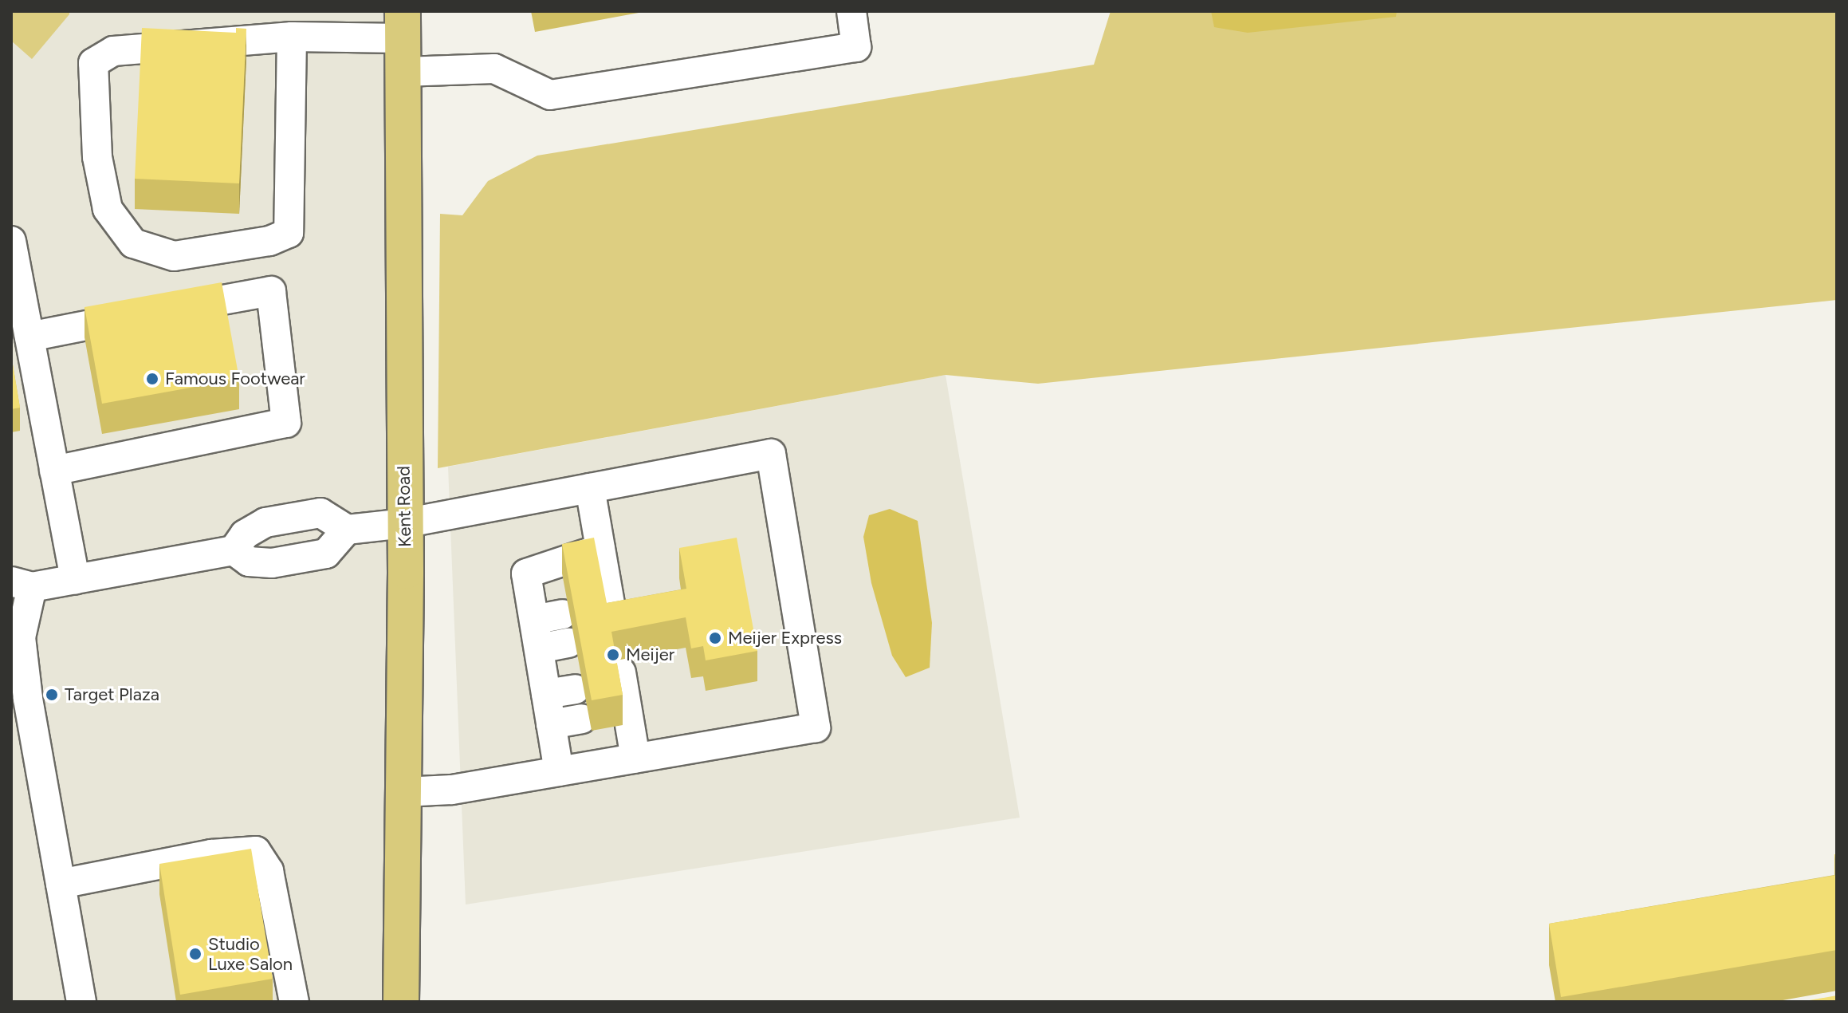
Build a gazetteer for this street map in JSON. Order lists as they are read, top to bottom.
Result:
{
  "streets": {
    "main road": ["Kent Road"]
  },
  "places": [
    "Famous Footwear",
    "Meijer Express",
    "Meijer",
    "Target Plaza",
    "Studio Luxe Salon"
  ]
}
